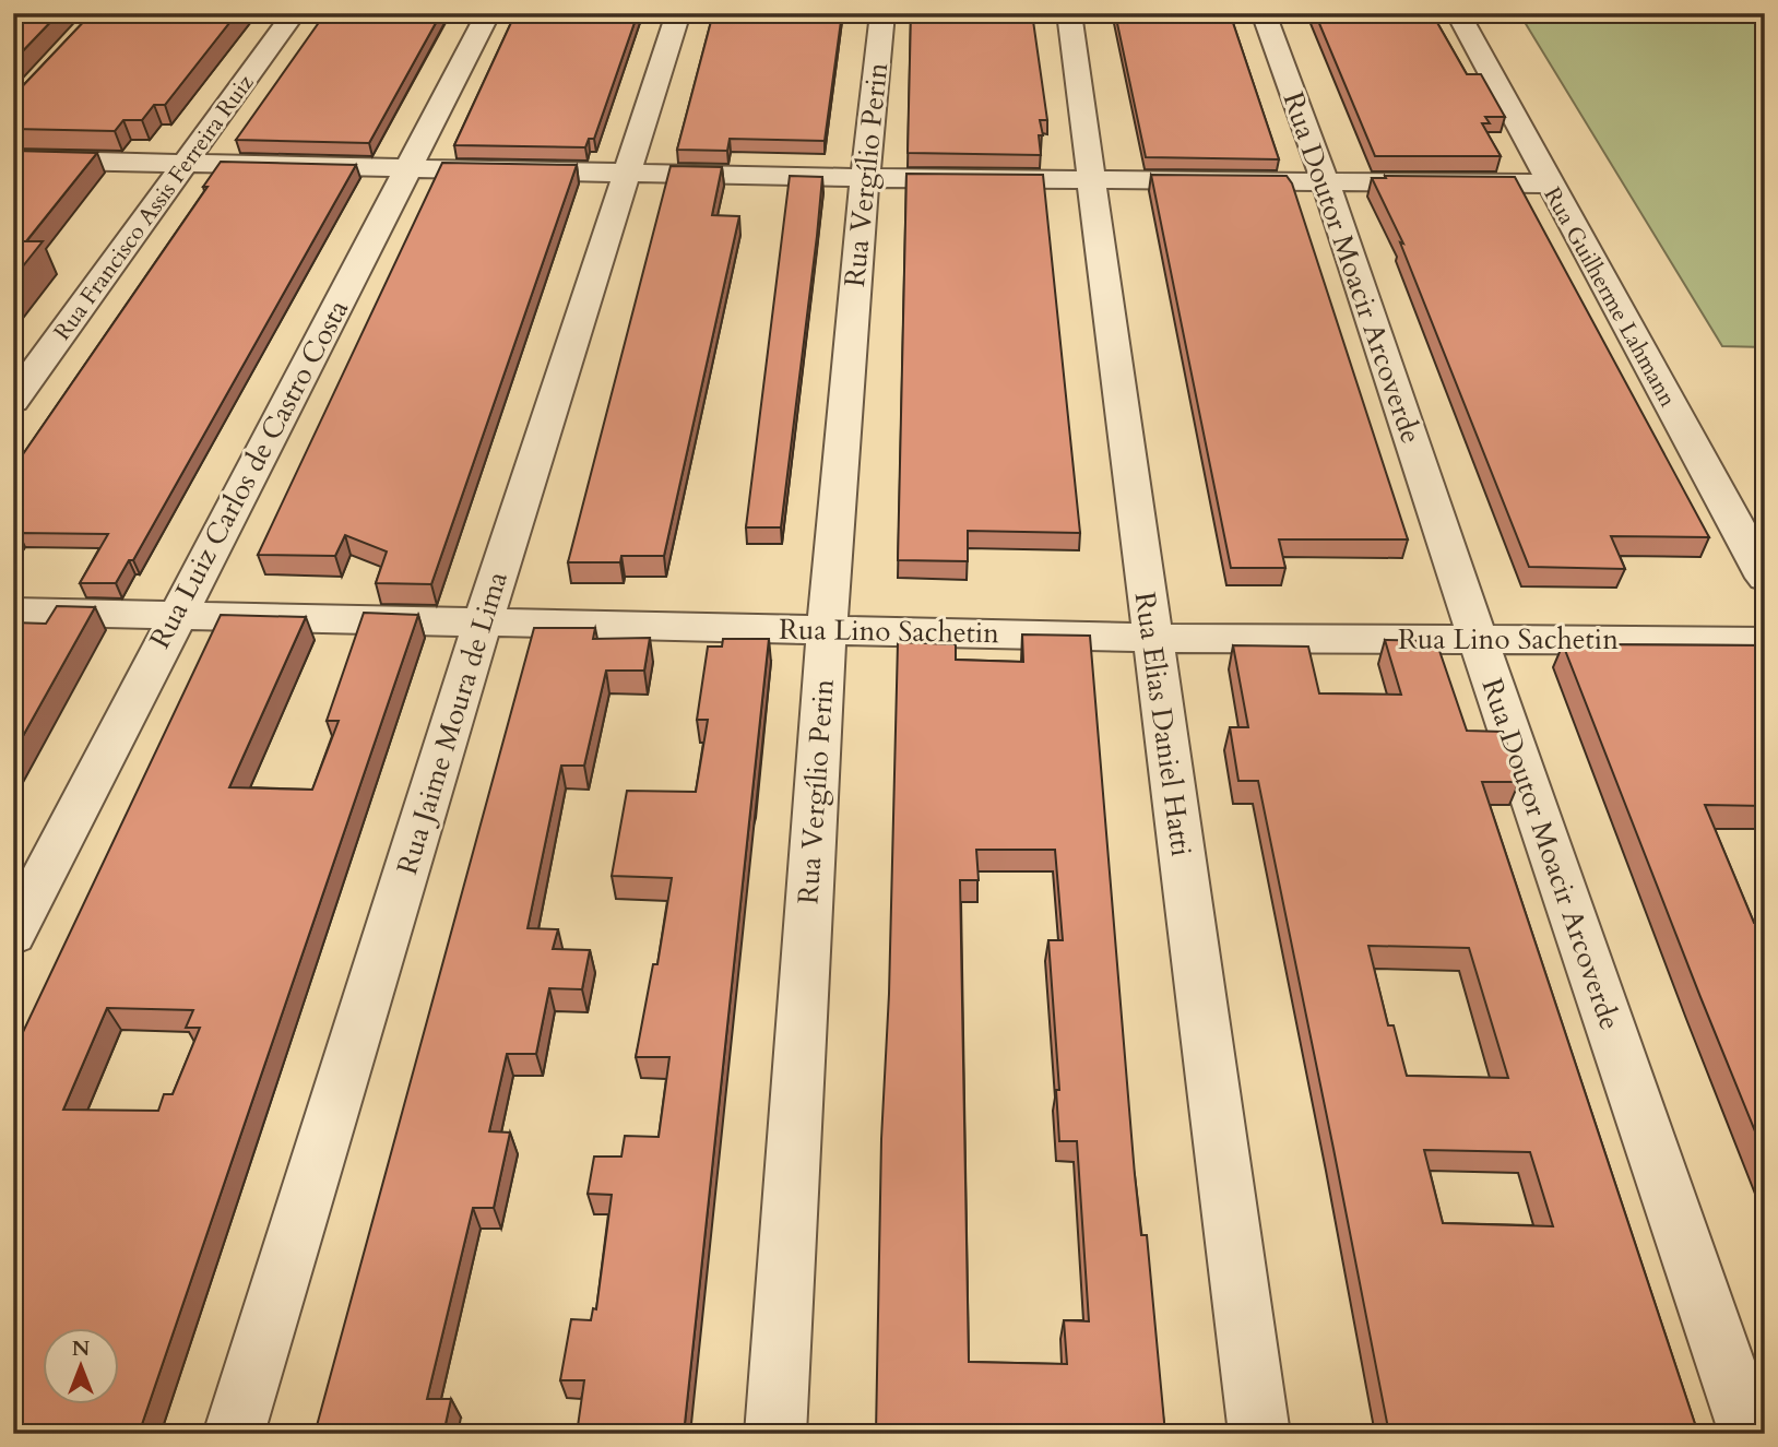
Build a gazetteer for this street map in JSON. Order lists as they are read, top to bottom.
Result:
{
  "streets": {
    "street": [
      "Rua Vergílio Perin",
      "Rua Francisco Assis Ferreira Ruiz",
      "Rua Doutor Moacir Arcoverde",
      "Rua Guilherme Lahmann",
      "Rua Luiz Carlos de Castro Costa",
      "Rua Lino Sachetin",
      "Rua Jaime Moura de Lima",
      "Rua Elias Daniel Hatti"
    ]
  },
  "crossings": [
    ["Rua Vergílio Perin", "Rua Lino Sachetin"],
    ["Rua Doutor Moacir Arcoverde", "Rua Lino Sachetin"],
    ["Rua Luiz Carlos de Castro Costa", "Rua Lino Sachetin"],
    ["Rua Lino Sachetin", "Rua Jaime Moura de Lima"],
    ["Rua Lino Sachetin", "Rua Elias Daniel Hatti"]
  ],
  "north": "top"
}
